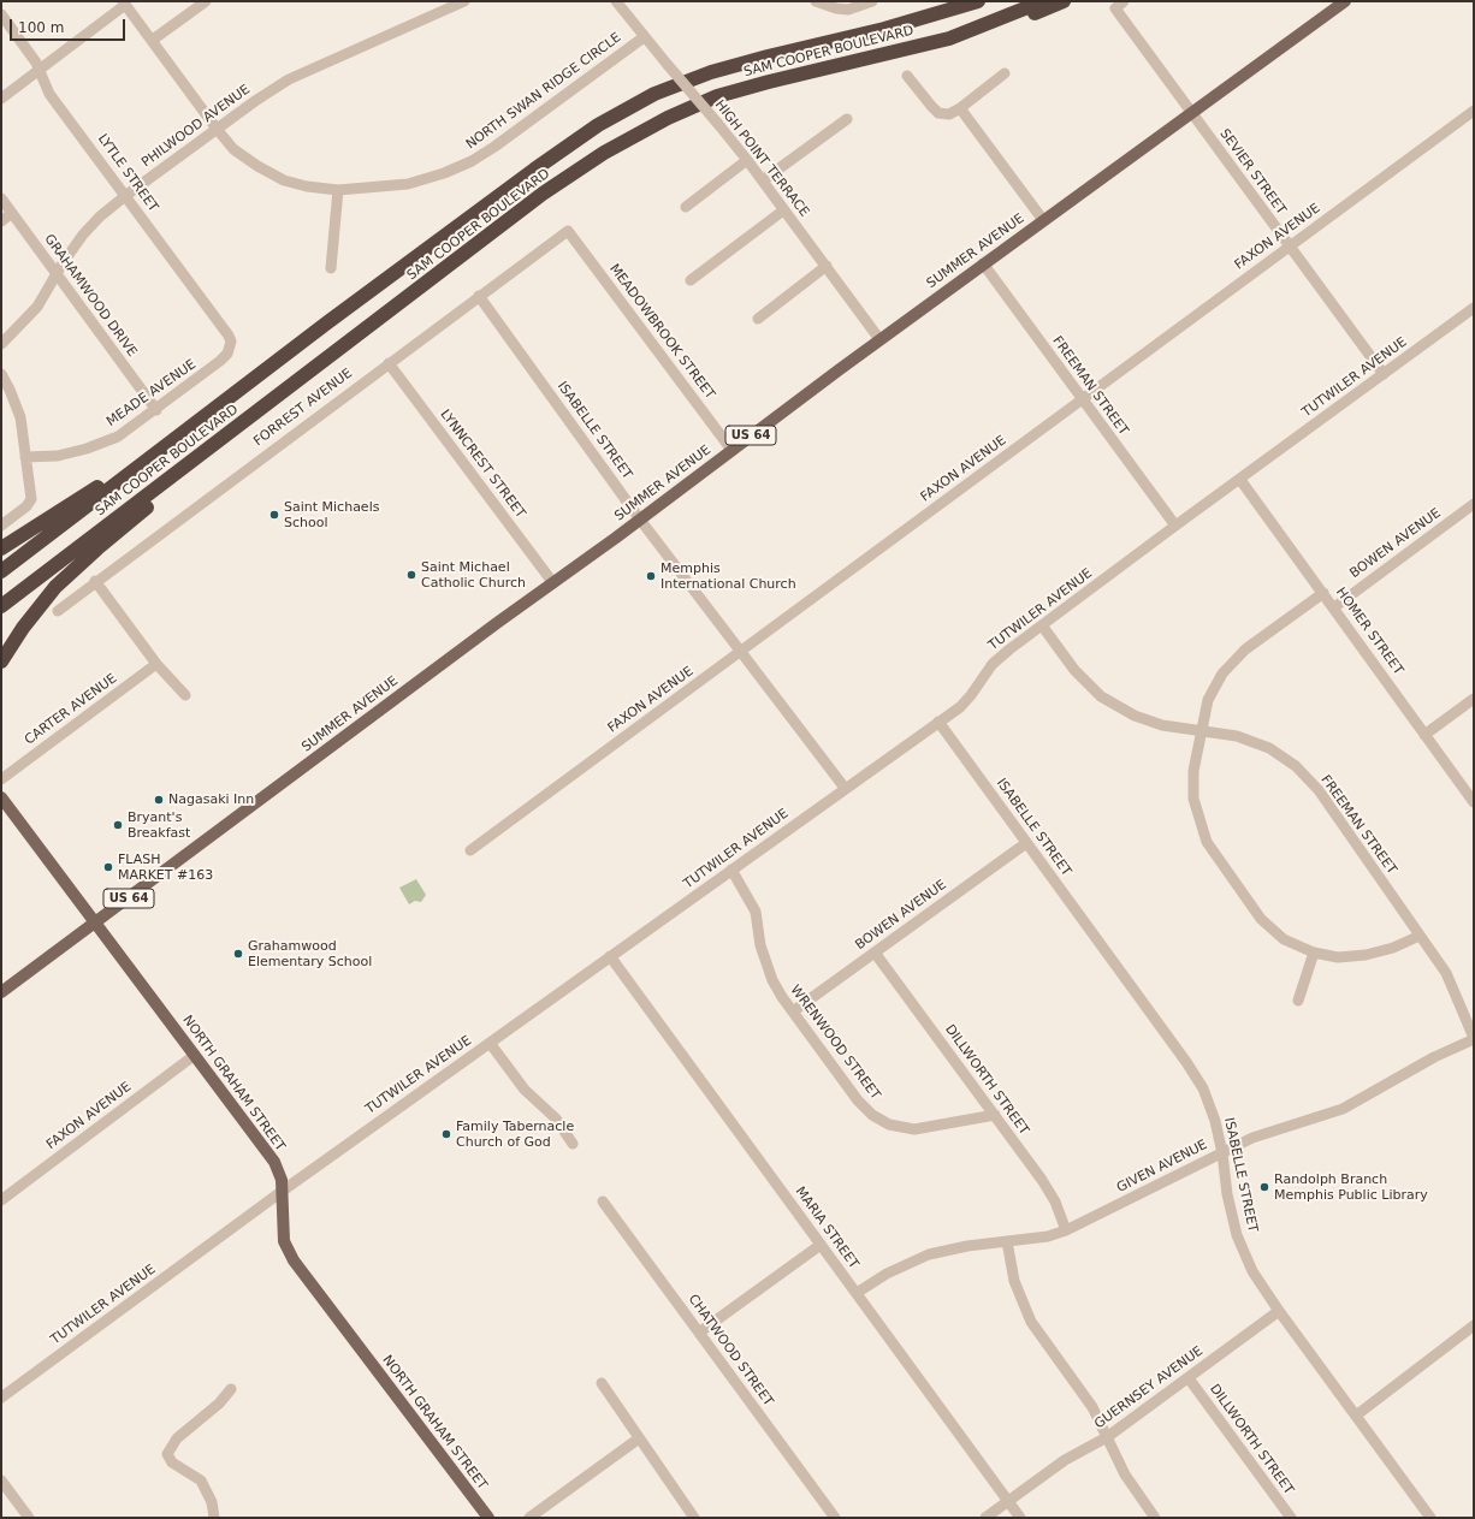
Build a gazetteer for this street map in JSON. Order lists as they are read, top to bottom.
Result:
{
  "streets": {
    "highway": ["SAM COOPER BOULEVARD"],
    "main road": ["SUMMER AVENUE", "US 64", "NORTH GRAHAM STREET"],
    "street": [
      "NORTH SWAN RIDGE CIRCLE",
      "PHILWOOD AVENUE",
      "HIGH POINT TERRACE",
      "SEVIER STREET",
      "LYTLE STREET",
      "FAXON AVENUE",
      "GRAHAMWOOD DRIVE",
      "MEADOWBROOK STREET",
      "TUTWILER AVENUE",
      "FREEMAN STREET",
      "MEADE AVENUE",
      "FORREST AVENUE",
      "ISABELLE STREET",
      "LYNNCREST STREET",
      "BOWEN AVENUE",
      "HOMER STREET",
      "CARTER AVENUE",
      "WRENWOOD STREET",
      "DILLWORTH STREET",
      "GIVEN AVENUE",
      "MARIA STREET",
      "CHATWOOD STREET",
      "GUERNSEY AVENUE"
    ]
  },
  "crossings": [
    ["NORTH SWAN RIDGE CIRCLE", "PHILWOOD AVENUE"],
    ["NORTH SWAN RIDGE CIRCLE", "HIGH POINT TERRACE"],
    ["PHILWOOD AVENUE", "LYTLE STREET"],
    ["PHILWOOD AVENUE", "GRAHAMWOOD DRIVE"],
    ["HIGH POINT TERRACE", "SUMMER AVENUE"],
    ["SEVIER STREET", "FAXON AVENUE"],
    ["SEVIER STREET", "SUMMER AVENUE"],
    ["SEVIER STREET", "TUTWILER AVENUE"],
    ["LYTLE STREET", "MEADE AVENUE"],
    ["FAXON AVENUE", "FREEMAN STREET"],
    ["FAXON AVENUE", "ISABELLE STREET"],
    ["FAXON AVENUE", "NORTH GRAHAM STREET"],
    ["SUMMER AVENUE", "MEADOWBROOK STREET"],
    ["SUMMER AVENUE", "FREEMAN STREET"],
    ["SUMMER AVENUE", "ISABELLE STREET"],
    ["SUMMER AVENUE", "LYNNCREST STREET"],
    ["SUMMER AVENUE", "NORTH GRAHAM STREET"],
    ["GRAHAMWOOD DRIVE", "MEADE AVENUE"],
    ["MEADOWBROOK STREET", "FORREST AVENUE"],
    ["TUTWILER AVENUE", "FREEMAN STREET"],
    ["TUTWILER AVENUE", "ISABELLE STREET"],
    ["TUTWILER AVENUE", "HOMER STREET"],
    ["TUTWILER AVENUE", "WRENWOOD STREET"],
    ["TUTWILER AVENUE", "NORTH GRAHAM STREET"],
    ["TUTWILER AVENUE", "MARIA STREET"],
    ["FREEMAN STREET", "GIVEN AVENUE"],
    ["FORREST AVENUE", "ISABELLE STREET"],
    ["FORREST AVENUE", "LYNNCREST STREET"],
    ["ISABELLE STREET", "BOWEN AVENUE"],
    ["ISABELLE STREET", "GIVEN AVENUE"],
    ["ISABELLE STREET", "GUERNSEY AVENUE"],
    ["BOWEN AVENUE", "HOMER STREET"],
    ["BOWEN AVENUE", "WRENWOOD STREET"],
    ["BOWEN AVENUE", "DILLWORTH STREET"],
    ["WRENWOOD STREET", "DILLWORTH STREET"],
    ["DILLWORTH STREET", "GIVEN AVENUE"],
    ["DILLWORTH STREET", "GUERNSEY AVENUE"],
    ["GIVEN AVENUE", "MARIA STREET"],
    ["MARIA STREET", "GUERNSEY AVENUE"]
  ],
  "places": [
    "Saint Michaels School",
    "Saint Michael Catholic Church",
    "Memphis International Church",
    "Nagasaki Inn",
    "Bryant's Breakfast",
    "FLASH MARKET #163",
    "Grahamwood Elementary School",
    "Family Tabernacle Church of God",
    "Randolph Branch Memphis Public Library"
  ],
  "scale_bar": "100 m"
}
